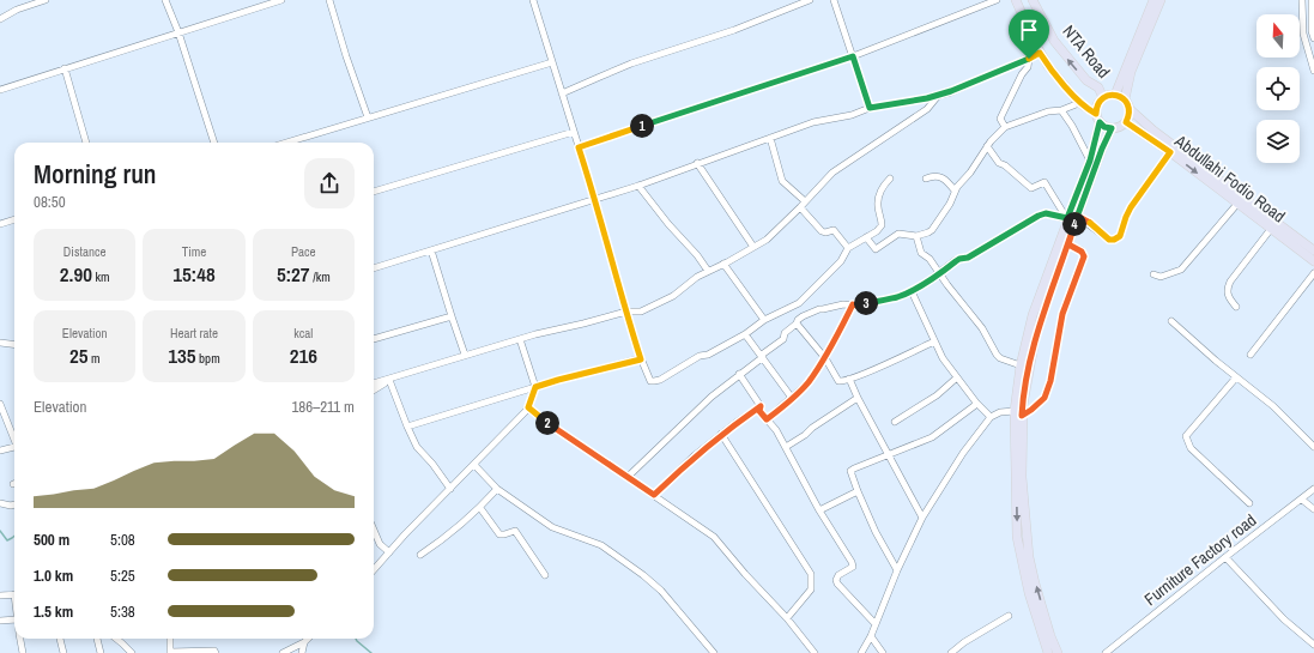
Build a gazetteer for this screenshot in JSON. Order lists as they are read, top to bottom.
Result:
{
  "streets": {
    "main road": ["NTA Road", "Abdullahi Fodio Road"],
    "street": ["Furniture Factory road"]
  },
  "crossings": [
    ["NTA Road", "Abdullahi Fodio Road"]
  ],
  "north": "top",
  "page": {
    "pins": [
      "1",
      "4",
      "3",
      "2"
    ],
    "heading": ["Morning run", "08:50"],
    "stats": [
      ["Distance", "2.90 km"],
      ["Time", "15:48"],
      ["Pace", "5:27 /km"],
      ["Elevation", "25 m"],
      ["Heart rate", "135 bpm"],
      ["kcal", "216"]
    ],
    "chart": ["Elevation", "186–211 m"],
    "list": [
      {
        "name": "500 m",
        "note": "5:08"
      },
      {
        "name": "1.0 km",
        "note": "5:25"
      },
      {
        "name": "1.5 km",
        "note": "5:38"
      }
    ]
  }
}
